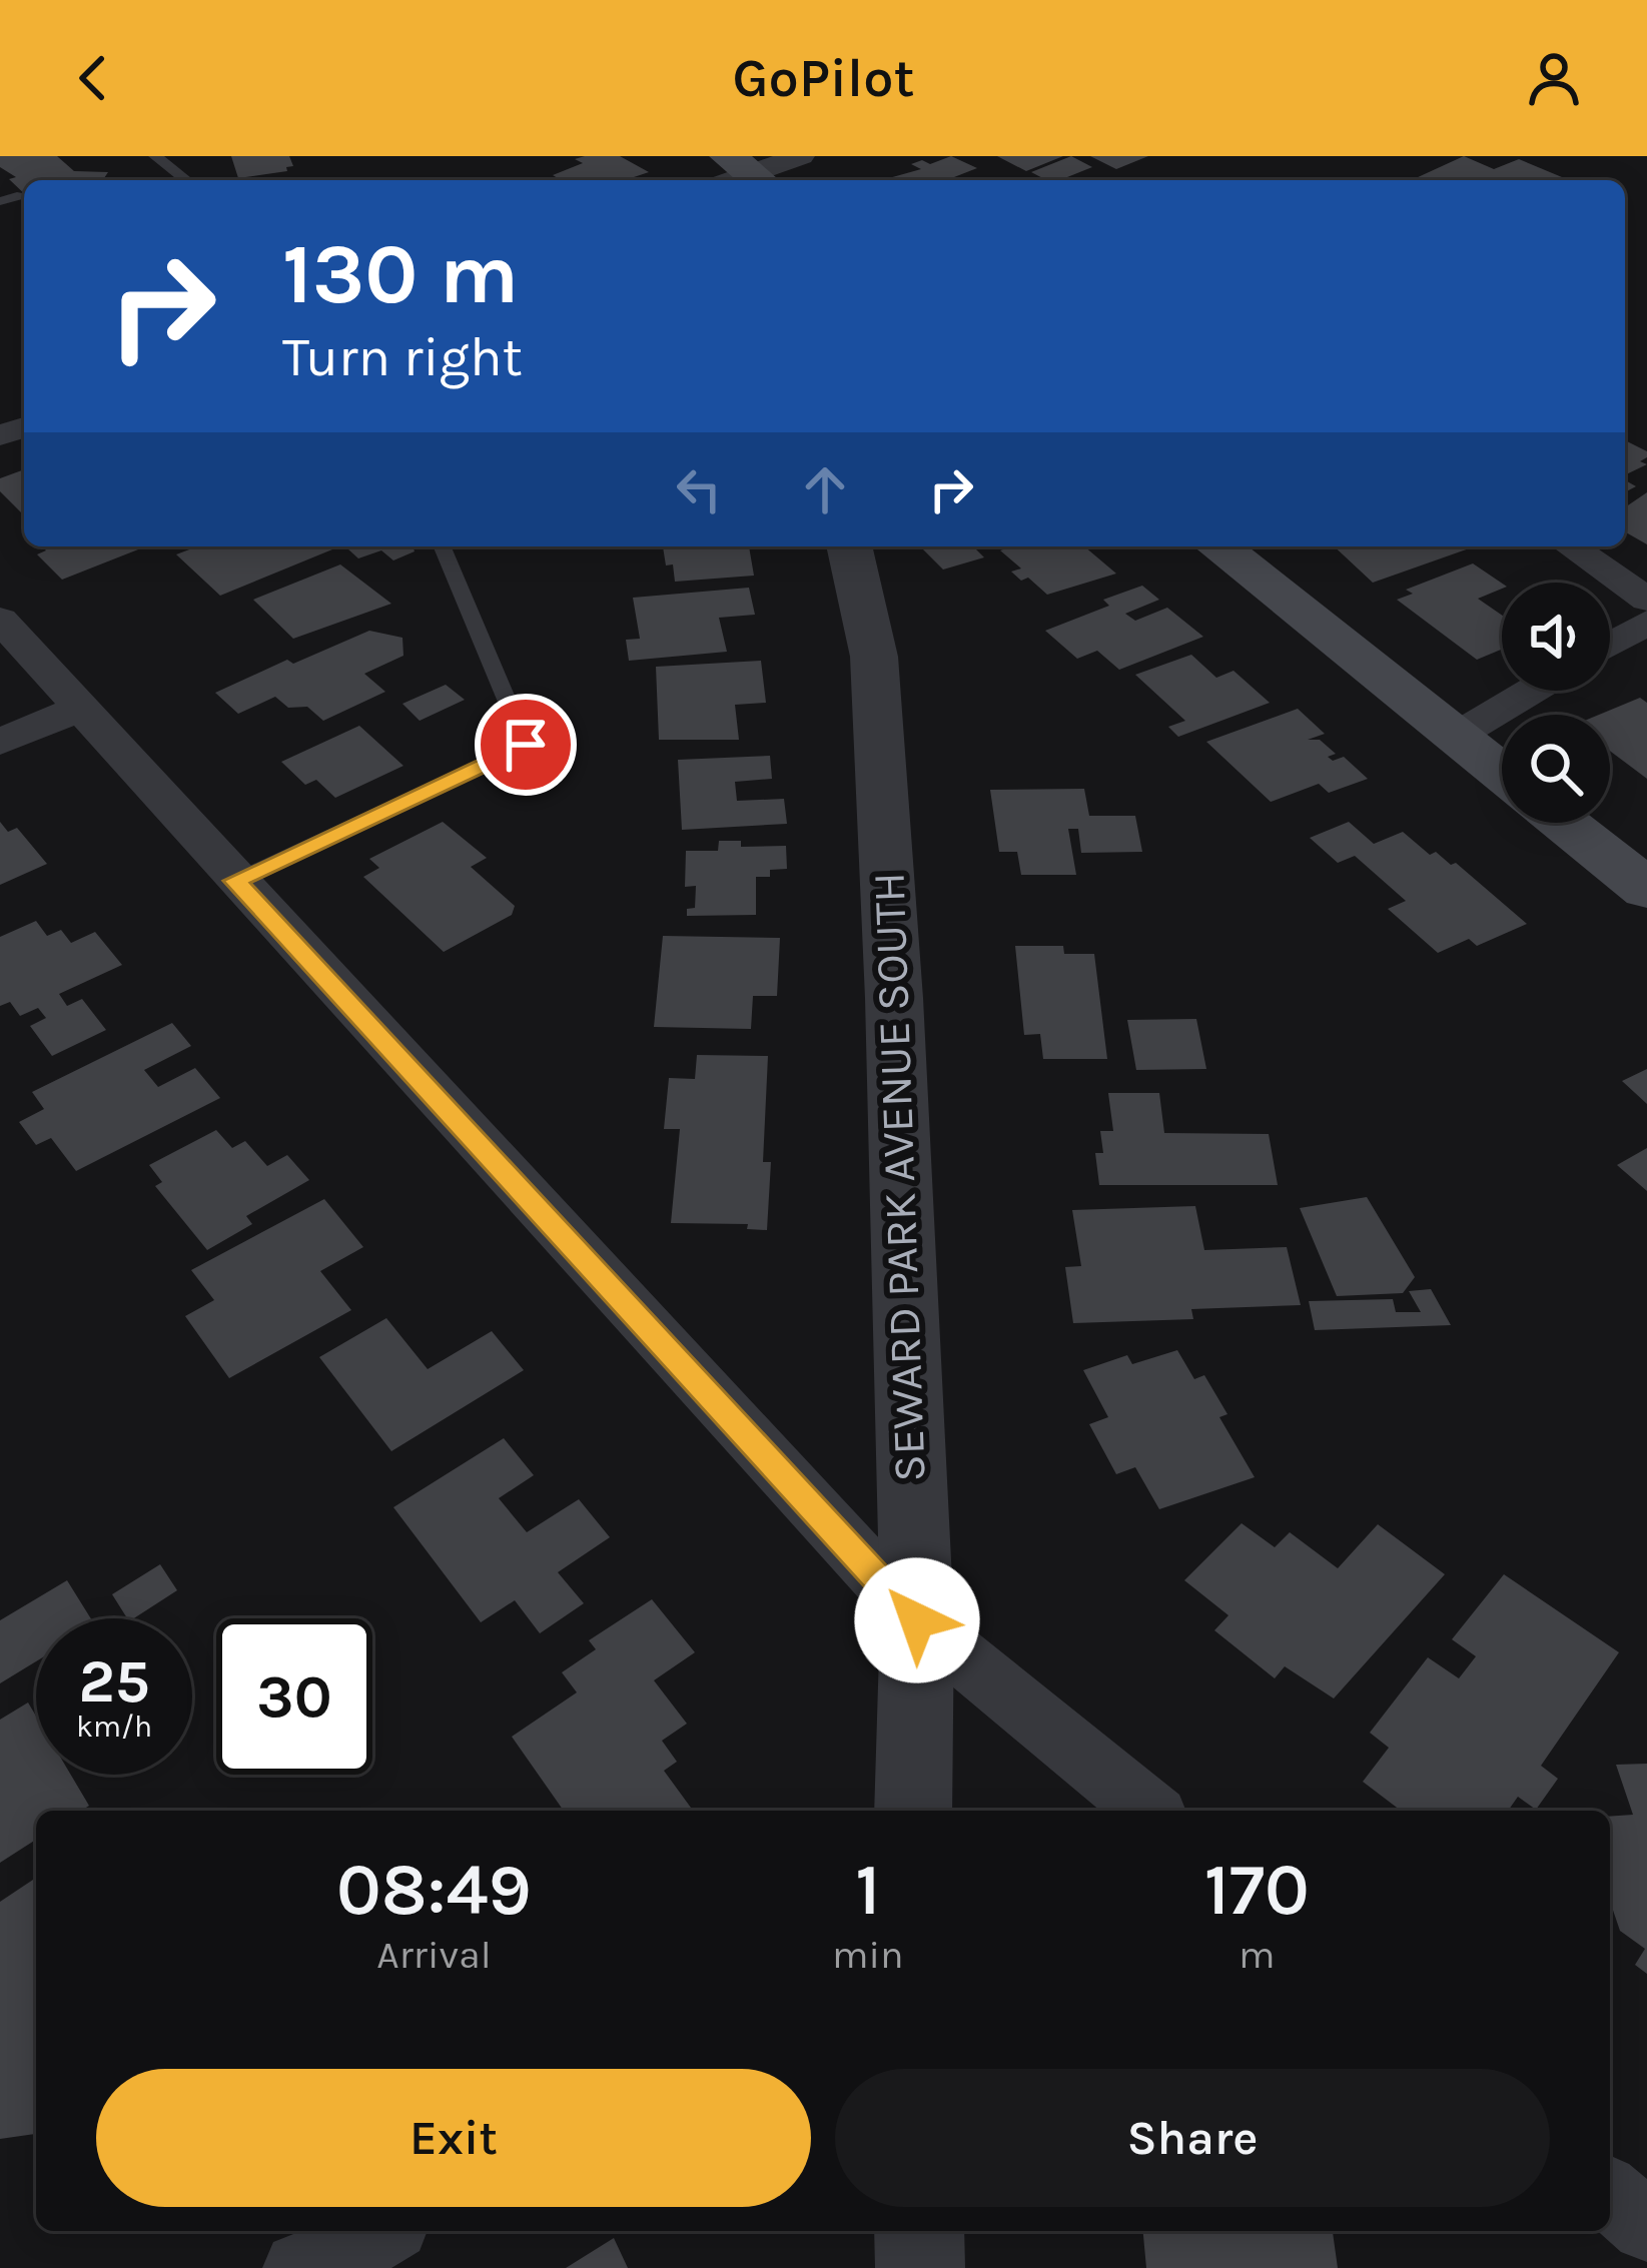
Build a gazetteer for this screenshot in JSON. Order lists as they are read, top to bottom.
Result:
{
  "streets": {
    "street": ["SEWARD PARK AVENUE SOUTH"]
  },
  "page": {
    "header": "GoPilot",
    "turn": ["130 m", "Turn right"],
    "speed": "25 km/h",
    "limit": "30",
    "eta": [
      "08:49",
      "Arrival",
      "1",
      "min",
      "170",
      "m"
    ],
    "buttons": ["Exit", "Share"]
  }
}
